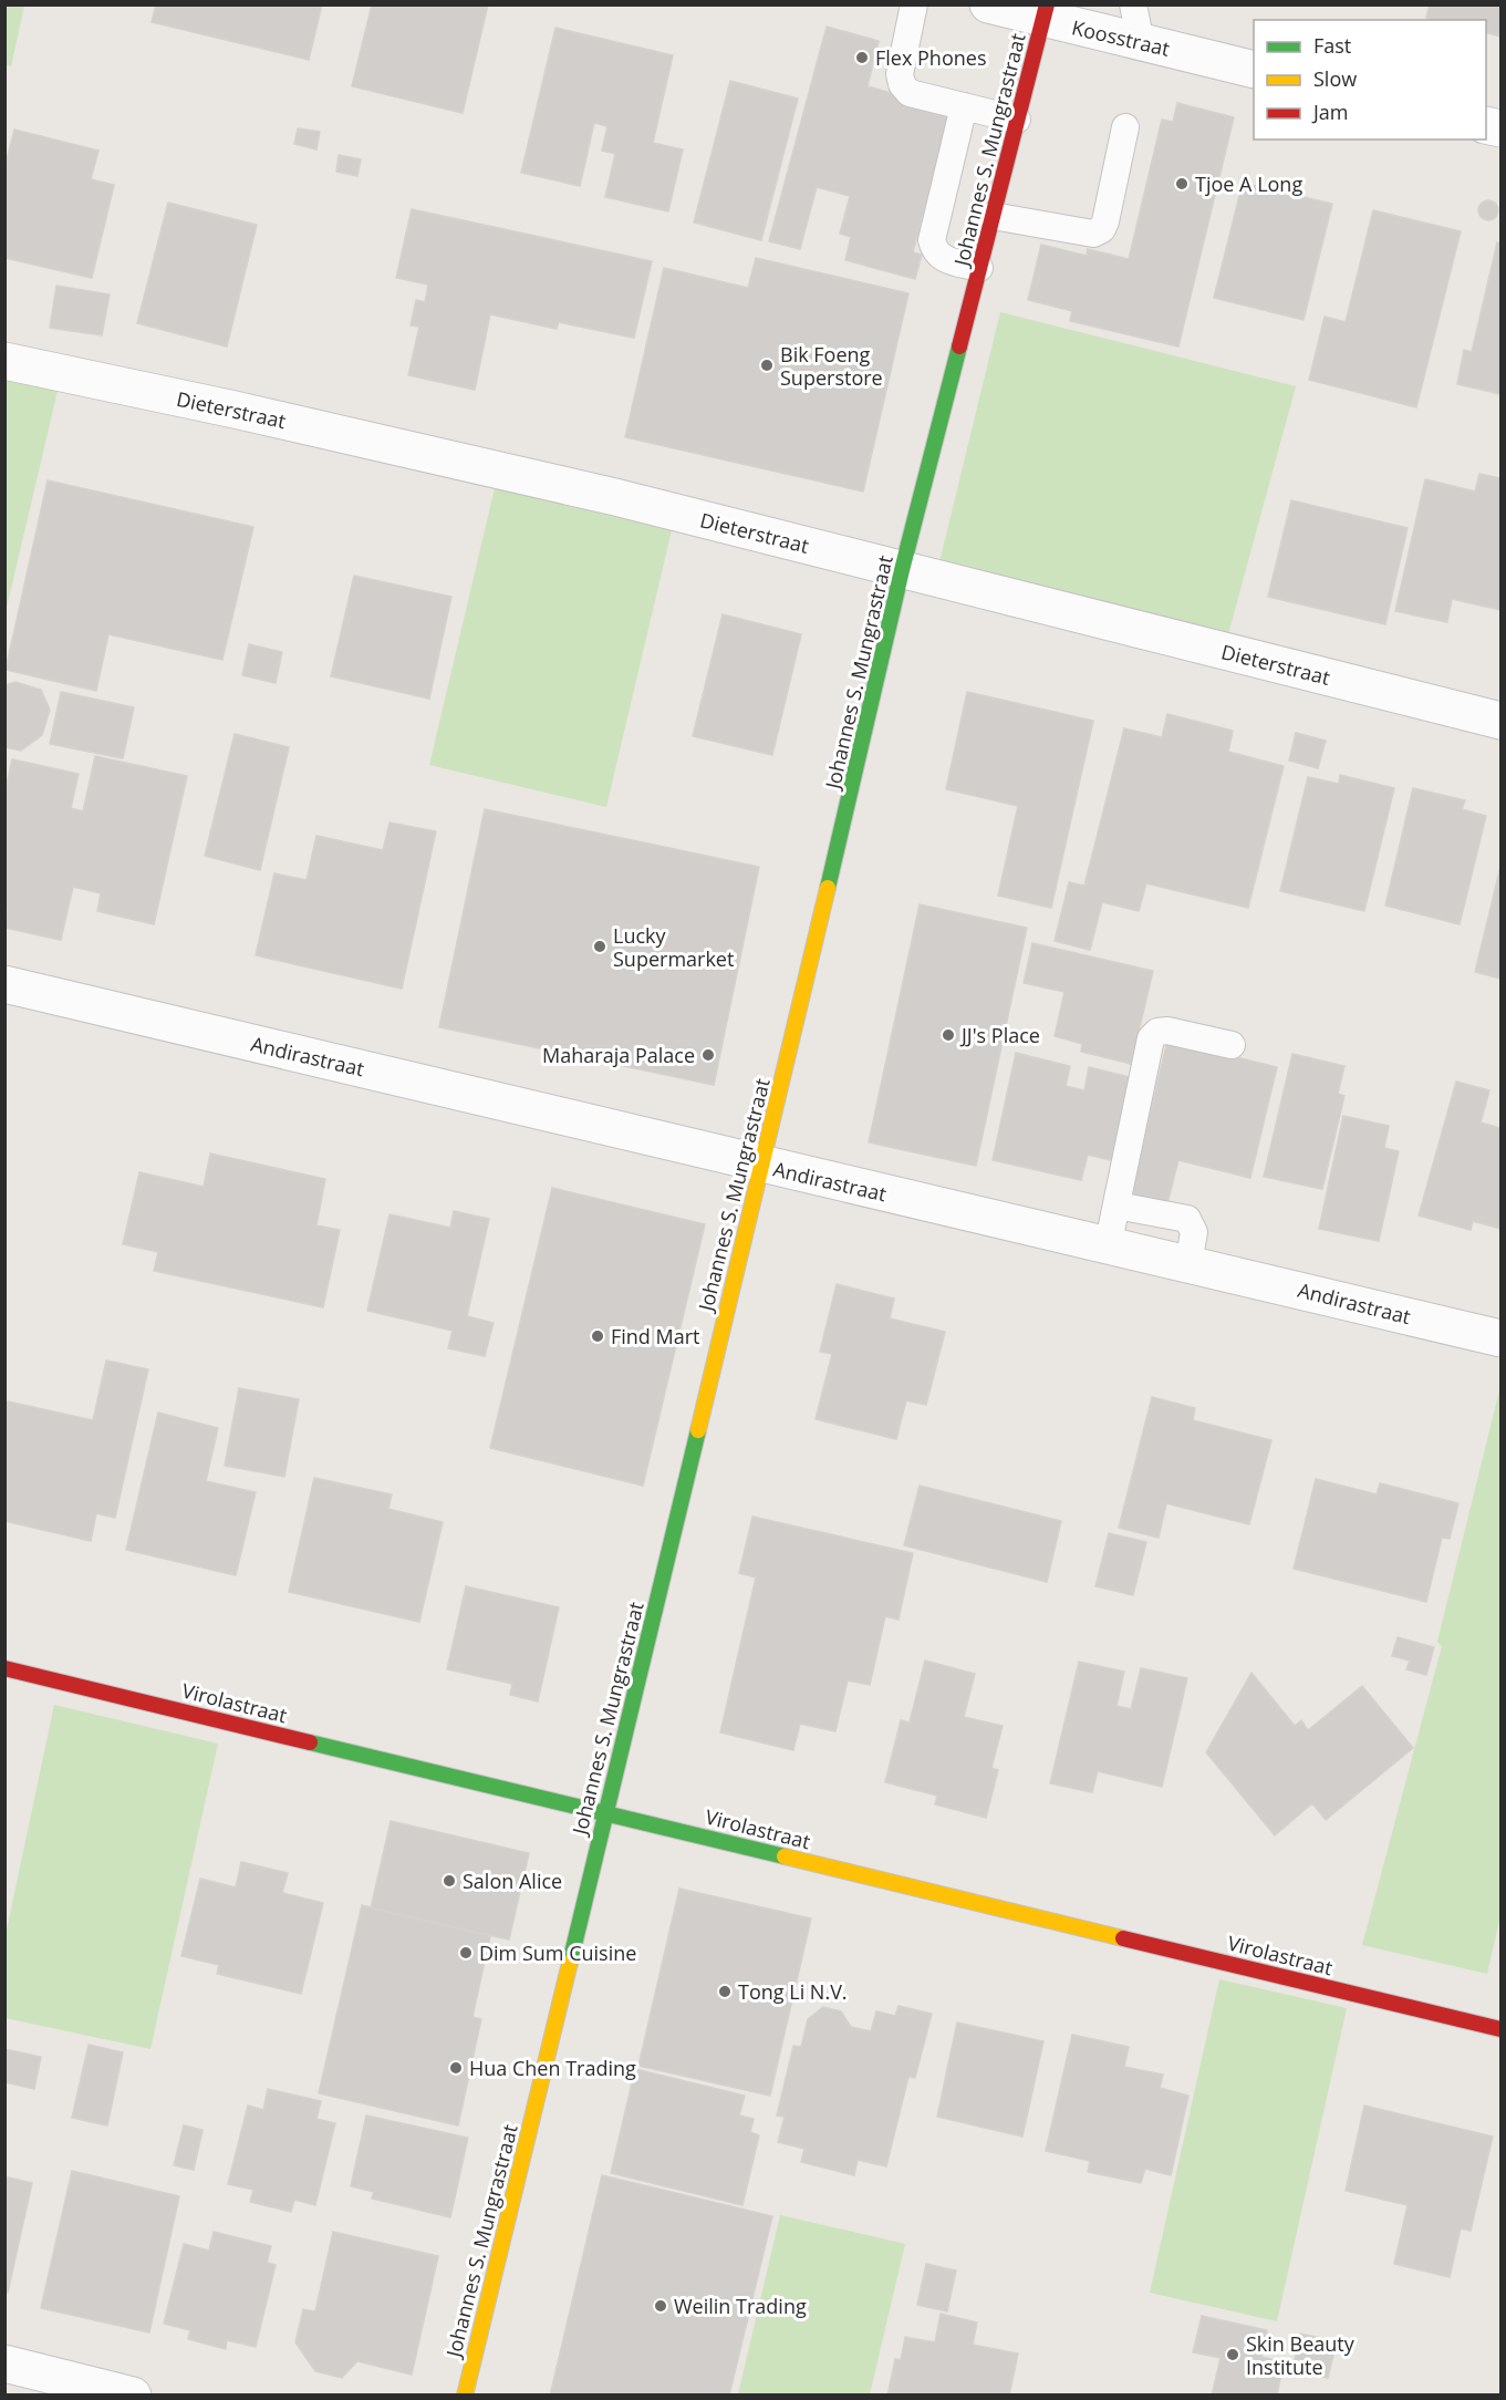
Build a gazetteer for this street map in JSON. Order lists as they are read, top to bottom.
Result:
{
  "streets": {
    "street": [
      "Koosstraat",
      "Johannes S. Mungrastraat",
      "Dieterstraat",
      "Andirastraat",
      "Virolastraat"
    ]
  },
  "crossings": [
    ["Koosstraat", "Johannes S. Mungrastraat"],
    ["Johannes S. Mungrastraat", "Dieterstraat"],
    ["Johannes S. Mungrastraat", "Andirastraat"],
    ["Johannes S. Mungrastraat", "Virolastraat"]
  ],
  "places": [
    "Flex Phones",
    "Tjoe A Long",
    "Bik Foeng Superstore",
    "Lucky Supermarket",
    "JJ's Place",
    "Maharaja Palace",
    "Find Mart",
    "Salon Alice",
    "Dim Sum Cuisine",
    "Tong Li N.V.",
    "Hua Chen Trading",
    "Weilin Trading",
    "Skin Beauty Institute"
  ],
  "legend": ["Fast", "Slow", "Jam"]
}
